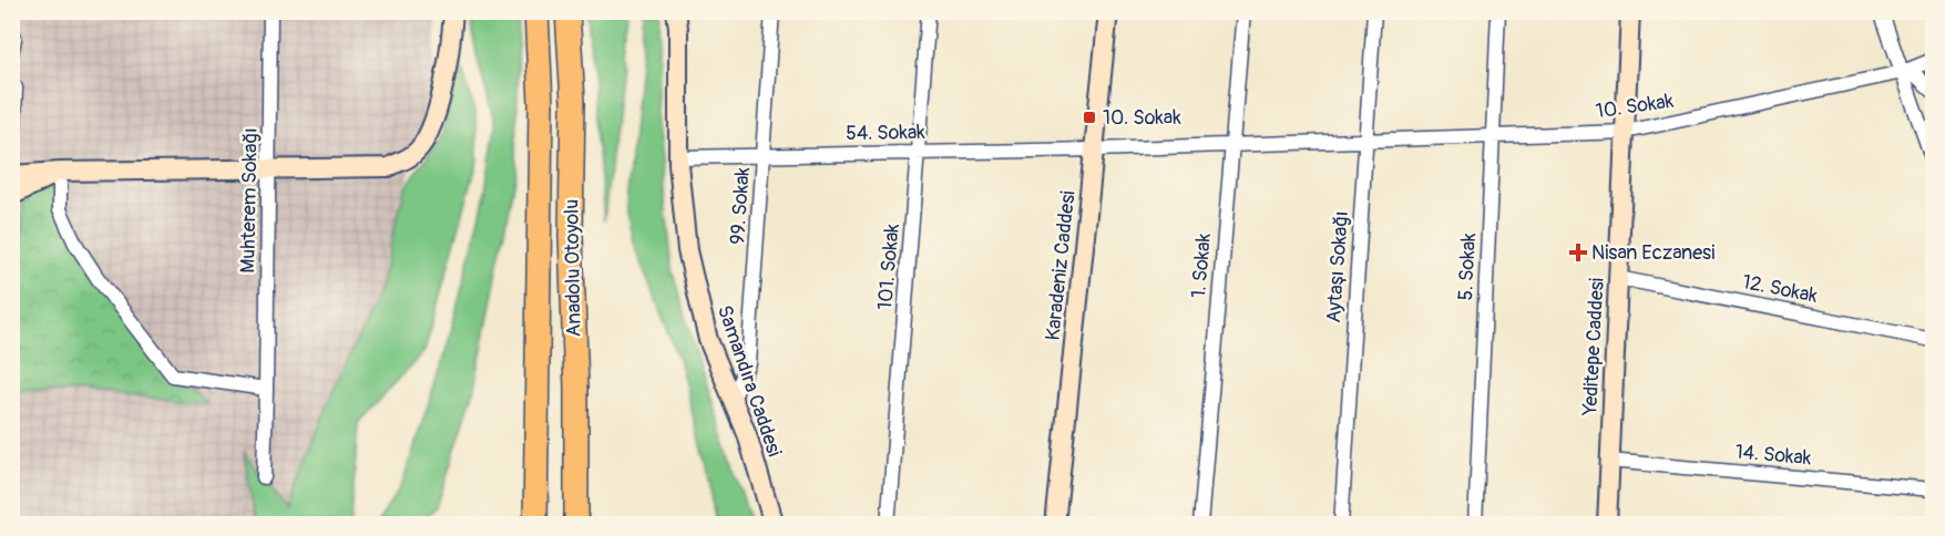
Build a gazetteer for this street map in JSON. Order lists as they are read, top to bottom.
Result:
{
  "streets": {
    "highway": ["Anadolu Otoyolu"],
    "street": [
      "10. Sokak",
      "54. Sokak",
      "Muhterem Sokağı",
      "99. Sokak",
      "Karadeniz Caddesi",
      "1. Sokak",
      "101. Sokak",
      "Aytaşı Sokağı",
      "5. Sokak",
      "12. Sokak",
      "Yeditepe Caddesi",
      "Samandıra Caddesi",
      "14. Sokak"
    ]
  },
  "crossings": [
    ["10. Sokak", "54. Sokak"],
    ["10. Sokak", "Karadeniz Caddesi"],
    ["10. Sokak", "1. Sokak"],
    ["10. Sokak", "Aytaşı Sokağı"],
    ["10. Sokak", "5. Sokak"],
    ["10. Sokak", "Yeditepe Caddesi"],
    ["54. Sokak", "99. Sokak"],
    ["54. Sokak", "Karadeniz Caddesi"],
    ["54. Sokak", "101. Sokak"],
    ["54. Sokak", "Samandıra Caddesi"],
    ["99. Sokak", "Samandıra Caddesi"],
    ["12. Sokak", "Yeditepe Caddesi"],
    ["Yeditepe Caddesi", "14. Sokak"]
  ],
  "places": {
    "transit": ["10. Sokak"],
    "health": ["Nisan Eczanesi"]
  }
}
